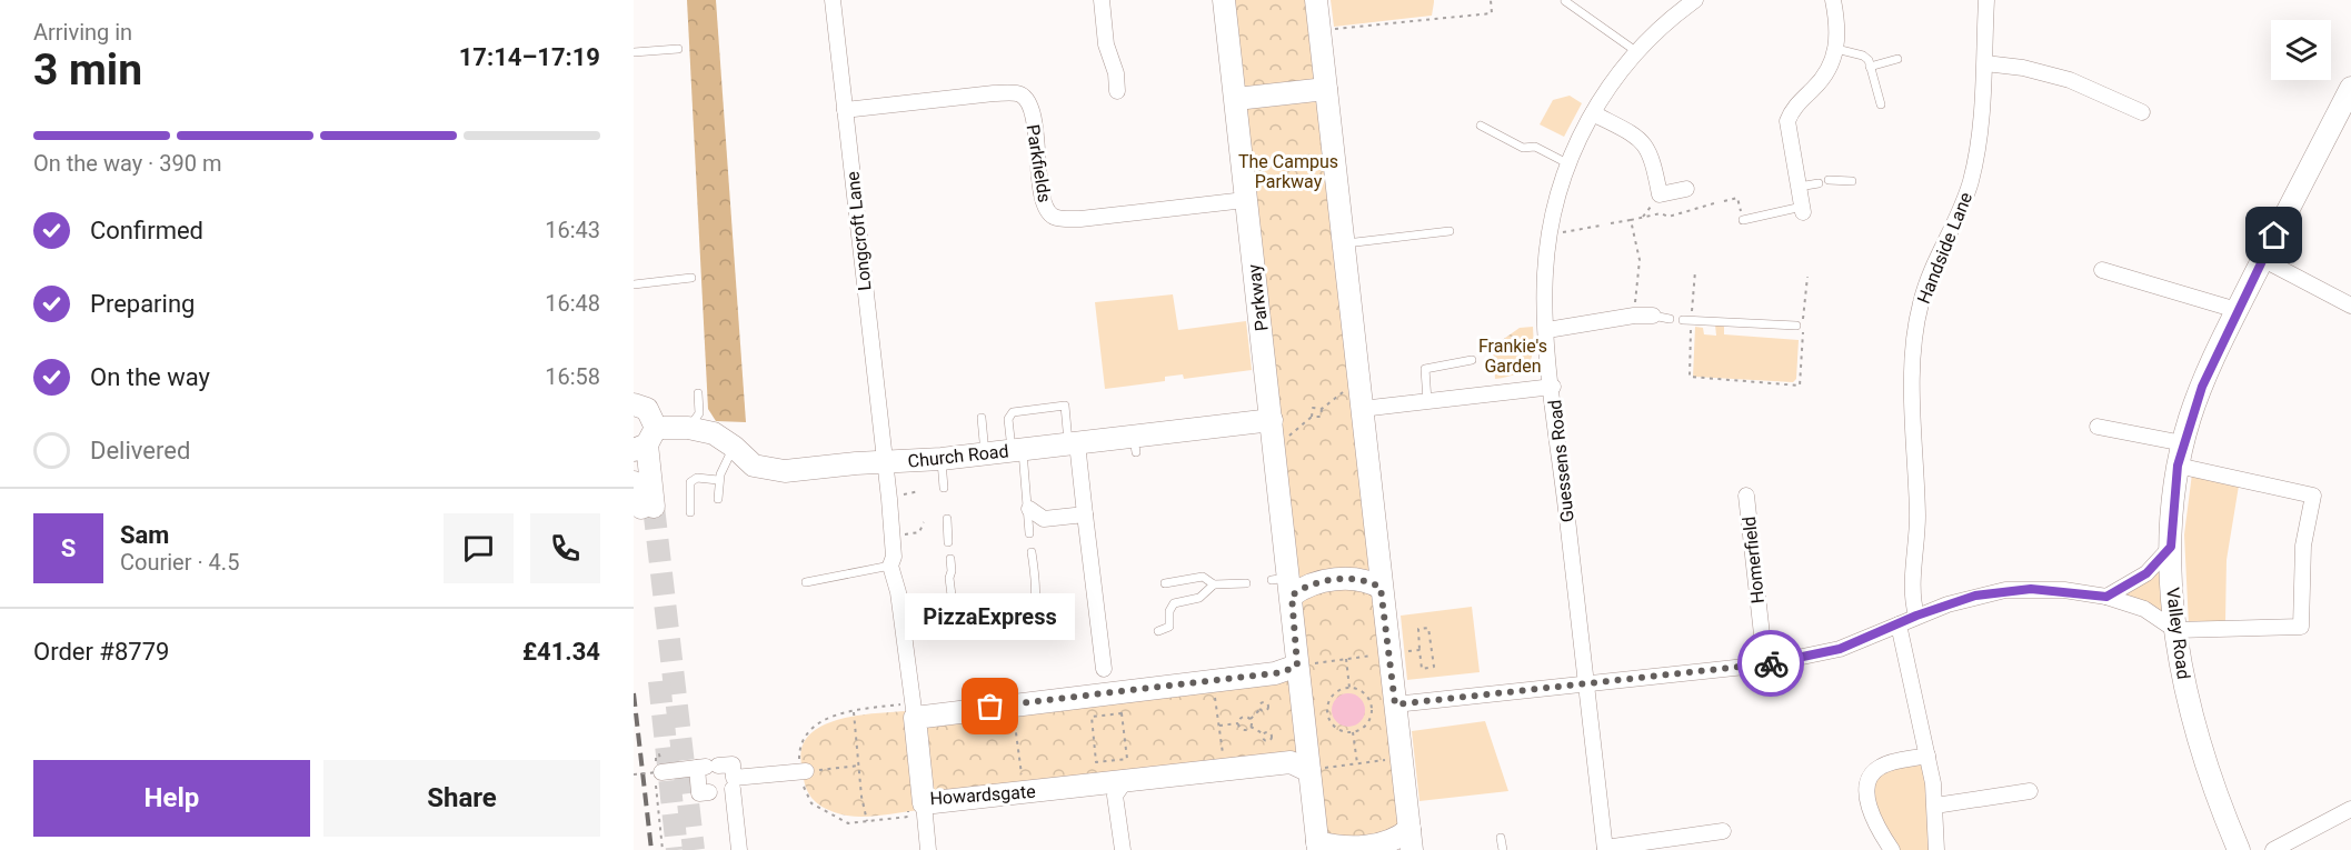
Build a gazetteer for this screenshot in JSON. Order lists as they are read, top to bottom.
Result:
{
  "streets": {
    "street": [
      "Parkfields",
      "Longcroft Lane",
      "Handside Lane",
      "Parkway",
      "Church Road",
      "Guessens Road",
      "Homerfield",
      "Valley Road",
      "Howardsgate"
    ]
  },
  "crossings": [
    ["Parkfields", "Longcroft Lane"],
    ["Parkfields", "Parkway"],
    ["Longcroft Lane", "Church Road"],
    ["Longcroft Lane", "Howardsgate"],
    ["Parkway", "Church Road"],
    ["Parkway", "Howardsgate"]
  ],
  "parks": ["The Campus Parkway", "Frankie's Garden"],
  "places": ["PizzaExpress"],
  "page": {
    "heading": ["3 min", "Arriving in", "17:14–17:19"],
    "panel": [
      "Sam",
      "Courier · 4.5",
      "Order #8779",
      "£41.34"
    ],
    "bar": "On the way · 390 m",
    "list": [
      ["Confirmed", "16:43"],
      ["Preparing", "16:48"],
      ["On the way", "16:58"],
      "Delivered"
    ],
    "round": "S",
    "bubble": "PizzaExpress",
    "buttons": ["Help", "Share"]
  }
}
